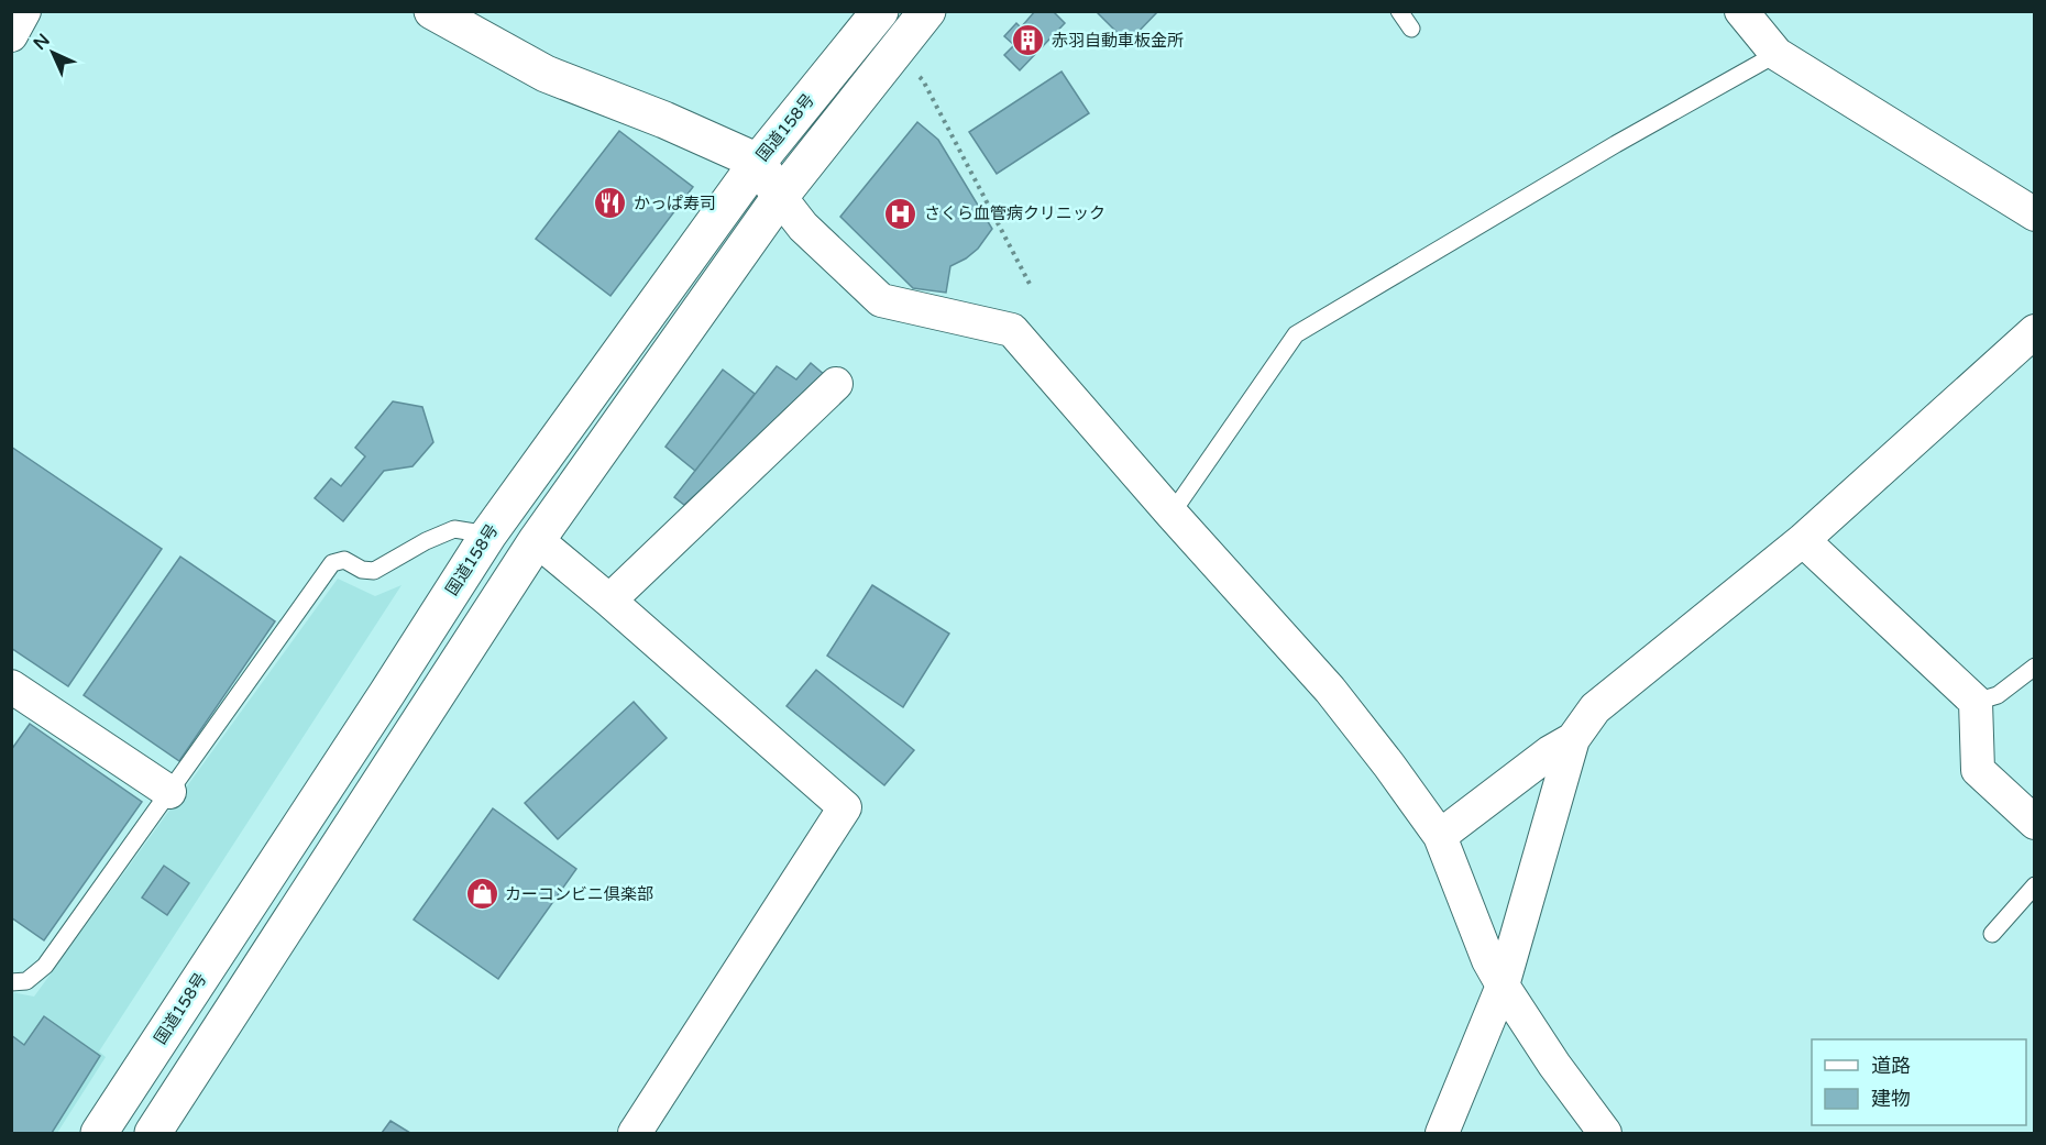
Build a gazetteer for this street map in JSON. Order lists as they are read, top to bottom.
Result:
{
  "streets": {
    "main road": ["国道158号"]
  },
  "places": {
    "building": ["赤羽自動車板金所"],
    "restaurant": ["かっぱ寿司"],
    "hospital": ["さくら血管病クリニック"],
    "shop": ["カーコンビニ倶楽部"]
  },
  "legend": ["道路", "建物"],
  "north": "top left"
}
